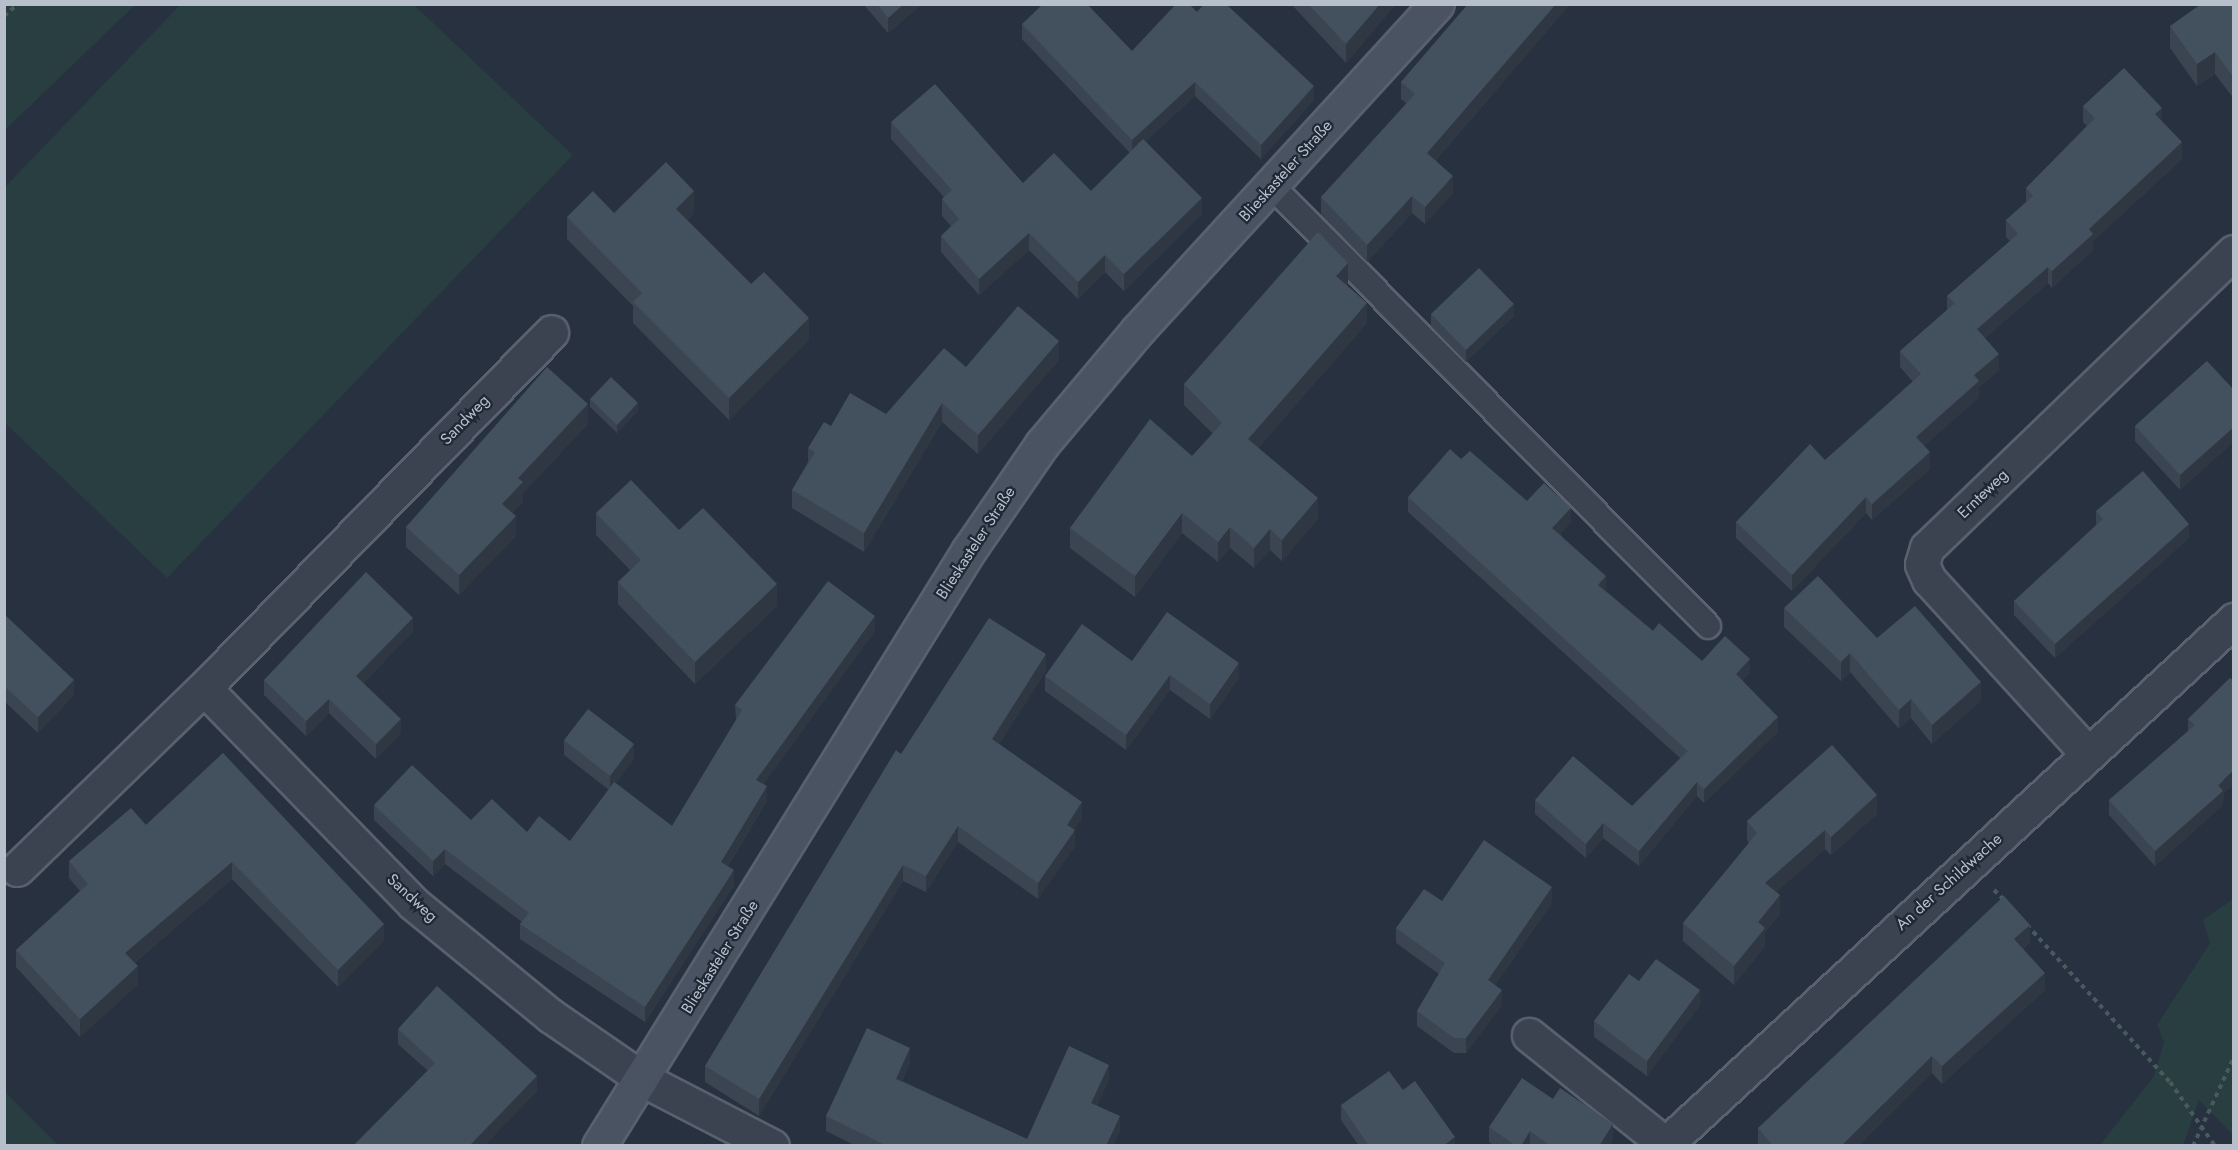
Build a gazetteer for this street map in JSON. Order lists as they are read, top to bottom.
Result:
{
  "streets": {
    "street": [
      "Blieskasteler Straße",
      "Sandweg",
      "Ernteweg",
      "An der Schildwache"
    ]
  },
  "crossings": [
    ["Blieskasteler Straße", "Sandweg"],
    ["Ernteweg", "An der Schildwache"]
  ]
}
